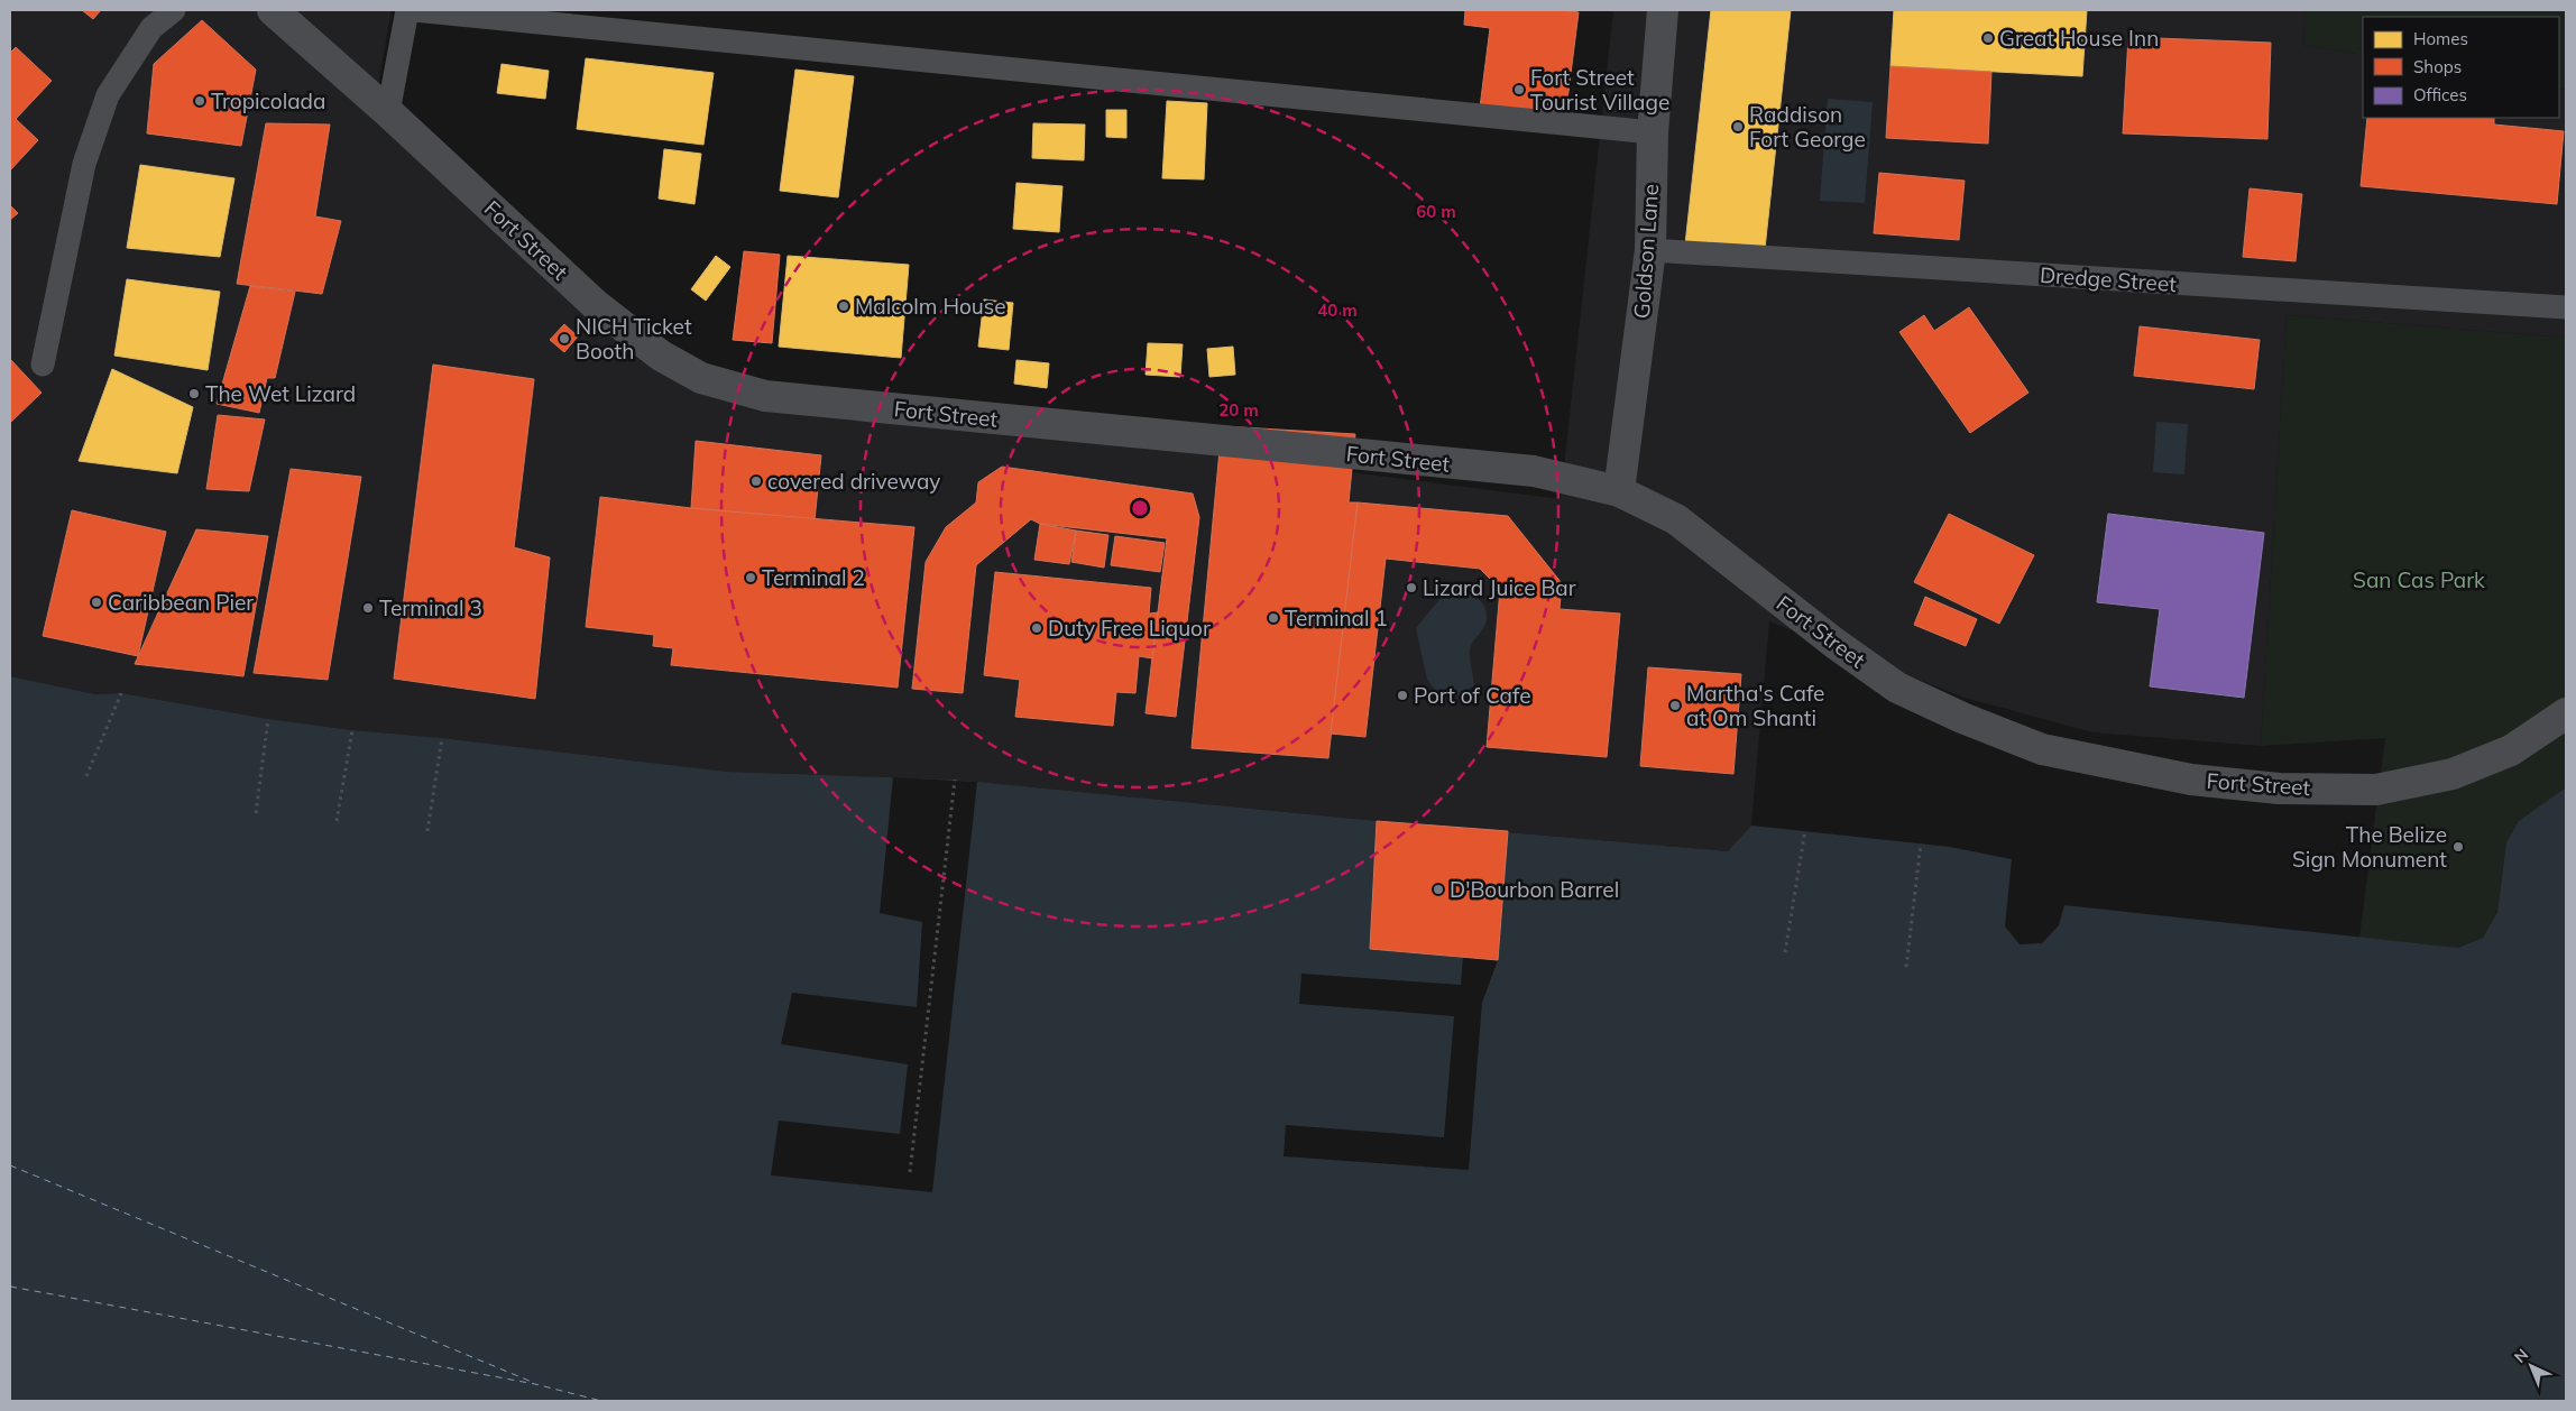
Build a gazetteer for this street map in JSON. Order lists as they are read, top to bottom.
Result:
{
  "streets": {
    "street": ["Fort Street", "Goldson Lane"],
    "lane": ["Dredge Street"]
  },
  "crossings": [
    ["Fort Street", "Goldson Lane"],
    ["Goldson Lane", "Dredge Street"]
  ],
  "parks": ["San Cas Park"],
  "places": [
    "Great House Inn",
    "Fort Street Tourist Village",
    "Tropicolada",
    "Raddison Fort George",
    "Malcolm House",
    "NICH Ticket Booth",
    "The Wet Lizard",
    "covered driveway",
    "Terminal 2",
    "Lizard Juice Bar",
    "Caribbean Pier",
    "Terminal 3",
    "Terminal 1",
    "Duty Free Liquor",
    "Port of Cafe",
    "Martha's Cafe at Om Shanti",
    "The Belize Sign Monument",
    "D'Bourbon Barrel"
  ],
  "legend": ["Homes", "Shops", "Offices"],
  "north": "top left",
  "rings": ["60 m", "40 m", "20 m"]
}
